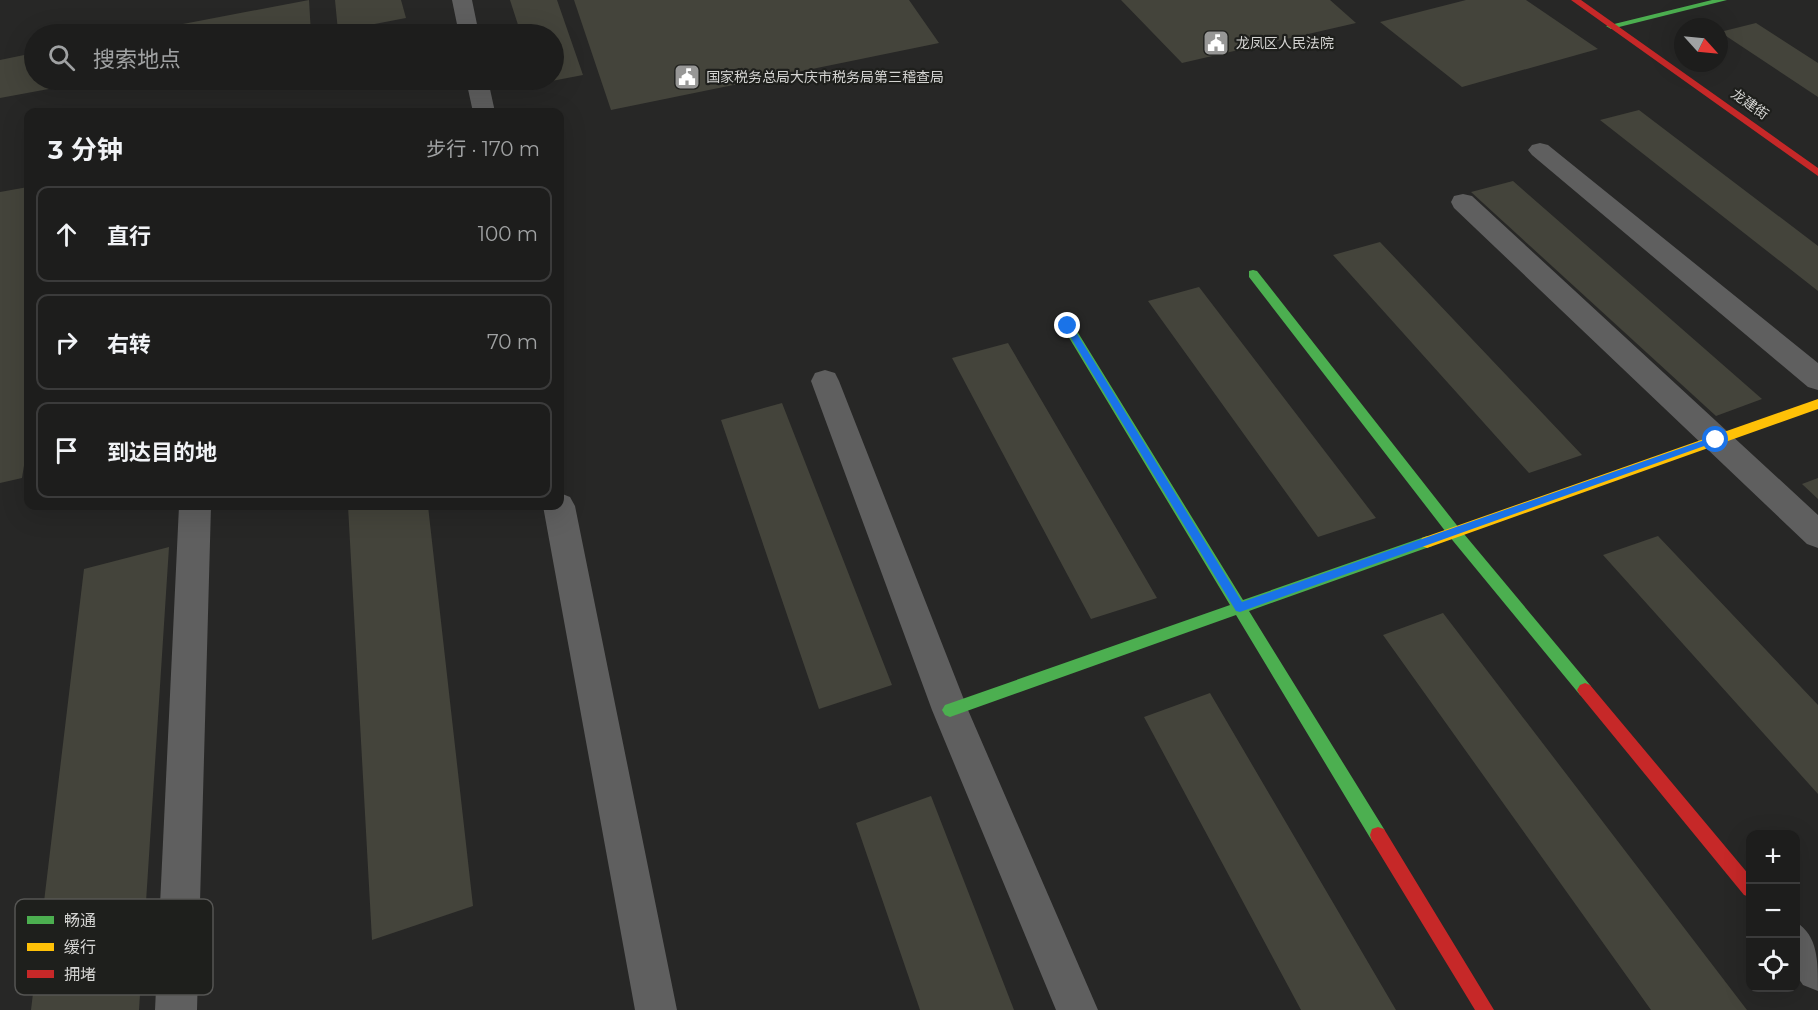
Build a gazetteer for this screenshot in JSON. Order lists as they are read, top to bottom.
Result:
{
  "streets": {
    "street": ["龙建街"]
  },
  "places": {
    "public building": ["龙凤区人民法院", "国家税务总局大庆市税务局第三稽查局"]
  },
  "legend": ["畅通", "缓行", "拥堵"],
  "north": "bottom right",
  "page": {
    "search": "搜索地点",
    "heading": ["3 分钟", "步行 · 170 m"],
    "list": [
      ["直行", "100 m"],
      ["右转", "70 m"],
      "到达目的地"
    ],
    "map_buttons": ["+", "−"]
  }
}
